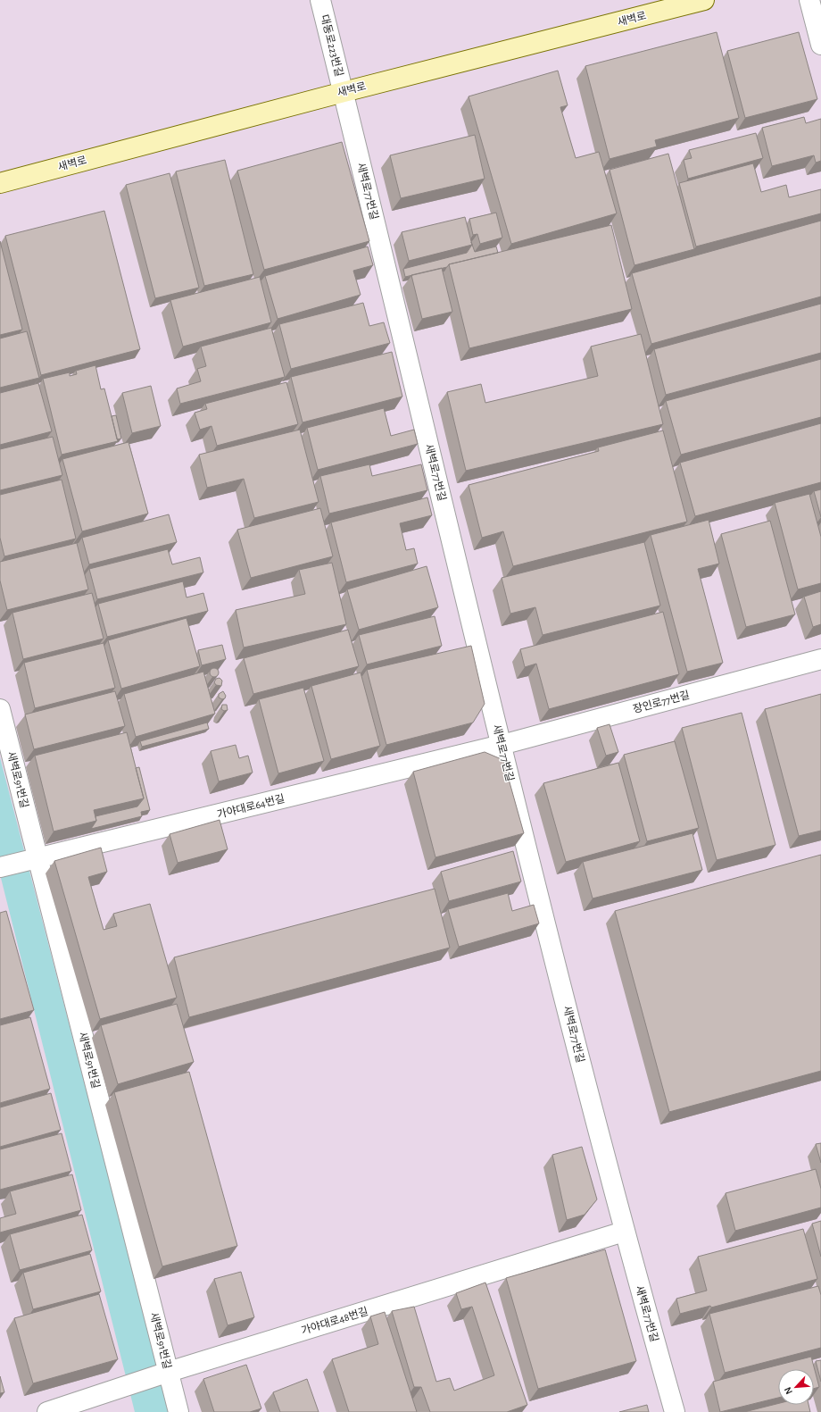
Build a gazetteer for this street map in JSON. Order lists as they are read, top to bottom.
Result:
{
  "streets": {
    "main road": ["새벽로"],
    "street": [
      "대동로223번길",
      "새벽로77번길",
      "장인로77번길",
      "새벽로91번길",
      "가야대로64번길",
      "가야대로48번길"
    ]
  },
  "crossings": [
    ["새벽로", "대동로223번길"],
    ["새벽로", "새벽로77번길"],
    ["대동로223번길", "새벽로77번길"],
    ["새벽로77번길", "장인로77번길"],
    ["새벽로77번길", "가야대로64번길"],
    ["새벽로77번길", "가야대로48번길"],
    ["장인로77번길", "가야대로64번길"],
    ["새벽로91번길", "가야대로64번길"],
    ["새벽로91번길", "가야대로48번길"]
  ],
  "north": "bottom left"
}
